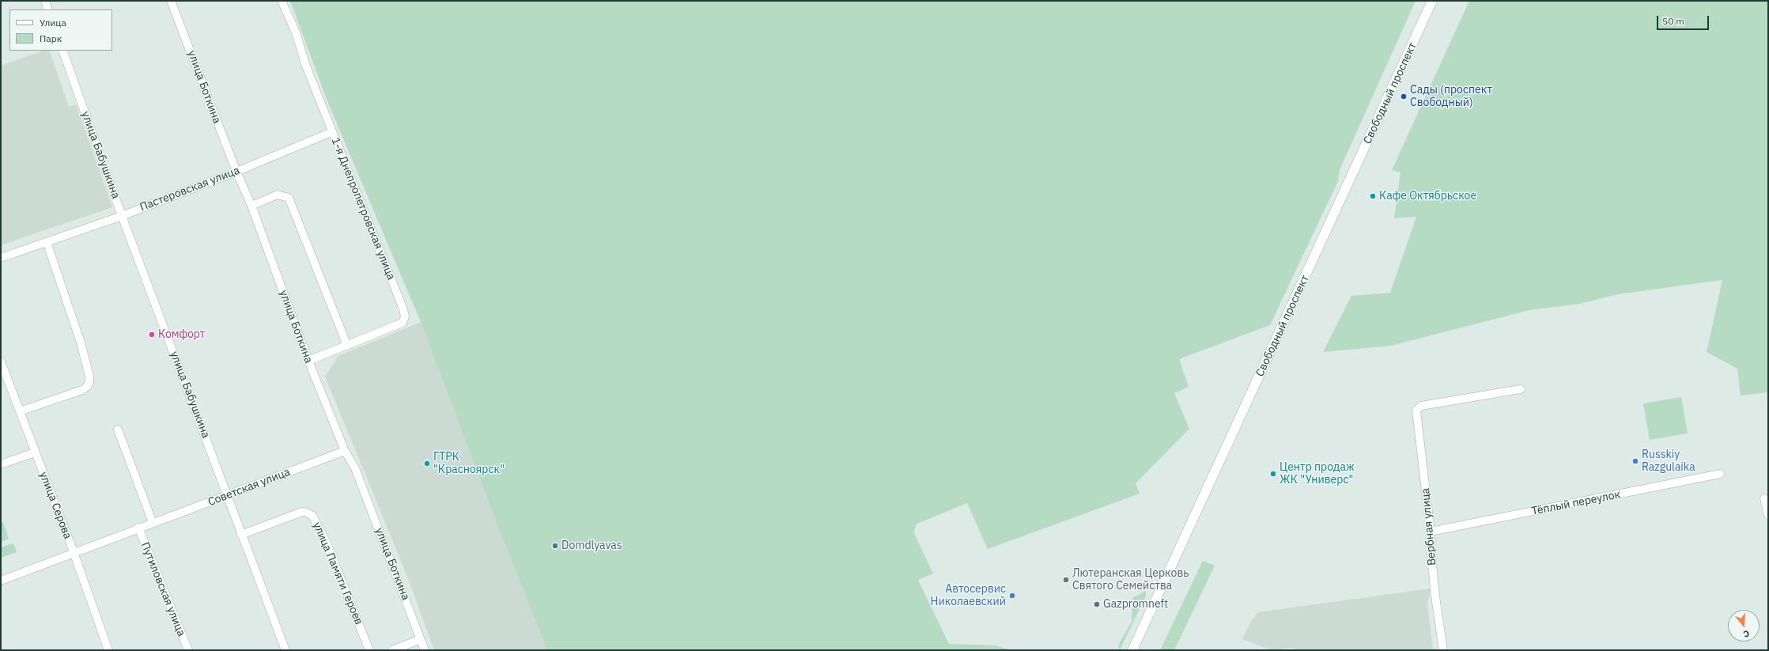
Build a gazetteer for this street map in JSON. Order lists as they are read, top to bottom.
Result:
{
  "streets": {
    "main road": ["Свободный проспект"],
    "street": [
      "улица Боткина",
      "улица Бабушкина",
      "Пастеровская улица",
      "1-я Днепропетровская улица",
      "Советская улица",
      "Тёплый переулок",
      "улица Серова",
      "Вербная улица",
      "улица Памяти Героев",
      "Путиловская улица"
    ]
  },
  "crossings": [
    ["улица Боткина", "Пастеровская улица"],
    ["улица Боткина", "1-я Днепропетровская улица"],
    ["улица Боткина", "Советская улица"],
    ["улица Бабушкина", "Пастеровская улица"],
    ["улица Бабушкина", "Советская улица"],
    ["улица Бабушкина", "улица Памяти Героев"],
    ["Пастеровская улица", "1-я Днепропетровская улица"],
    ["Советская улица", "улица Серова"],
    ["Советская улица", "Путиловская улица"],
    ["Тёплый переулок", "Вербная улица"]
  ],
  "places": [
    "Сады (проспект Свободный)",
    "Кафе Октябрьское",
    "Комфорт",
    "Russkiy Razgulaika",
    "ГТРК \"Красноярск\"",
    "Центр продаж ЖК \"Универс\"",
    "Domdlyavas",
    "Лютеранская Церковь Святого Семейства",
    "Автосервис Николаевский",
    "Gazpromneft"
  ],
  "legend": ["Улица", "Парк"],
  "scale_bar": "50 m",
  "north": "bottom"
}
